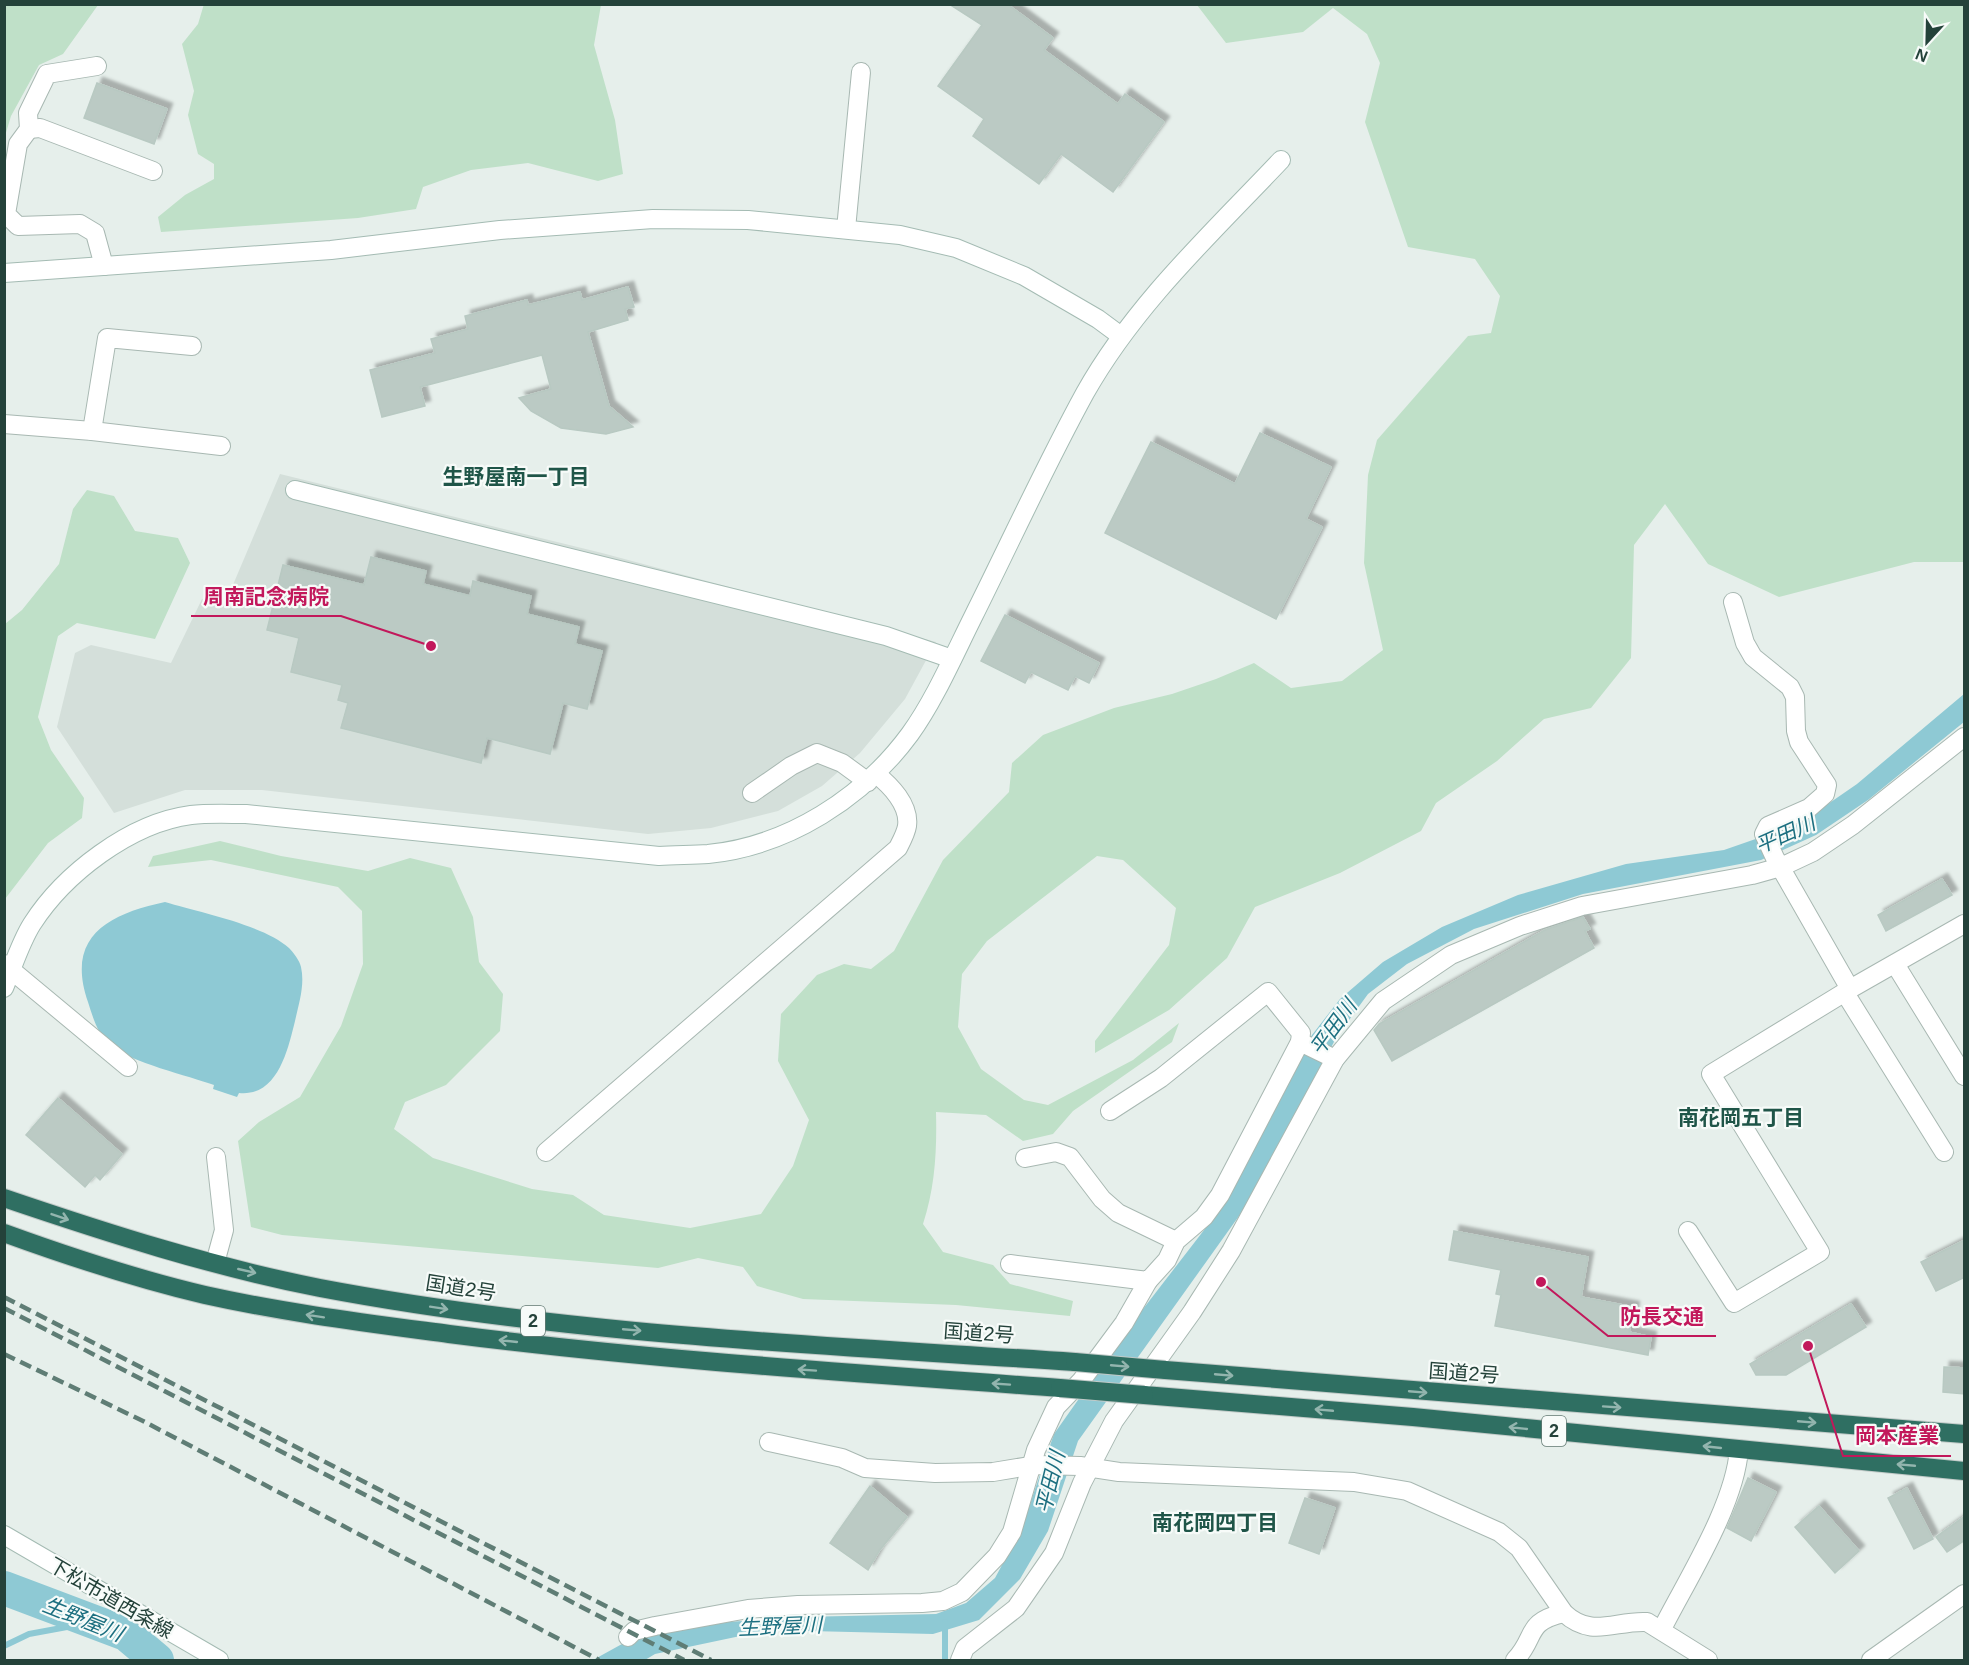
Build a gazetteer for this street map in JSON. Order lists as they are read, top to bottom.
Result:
{
  "streets": {
    "highway": ["国道2号", "2"],
    "street": ["下松市道西条線"]
  },
  "districts": ["生野屋南一丁目", "南花岡五丁目", "南花岡四丁目"],
  "water": ["平田川", "生野屋川"],
  "places": ["周南記念病院", "防長交通", "岡本産業"],
  "north": "bottom"
}
